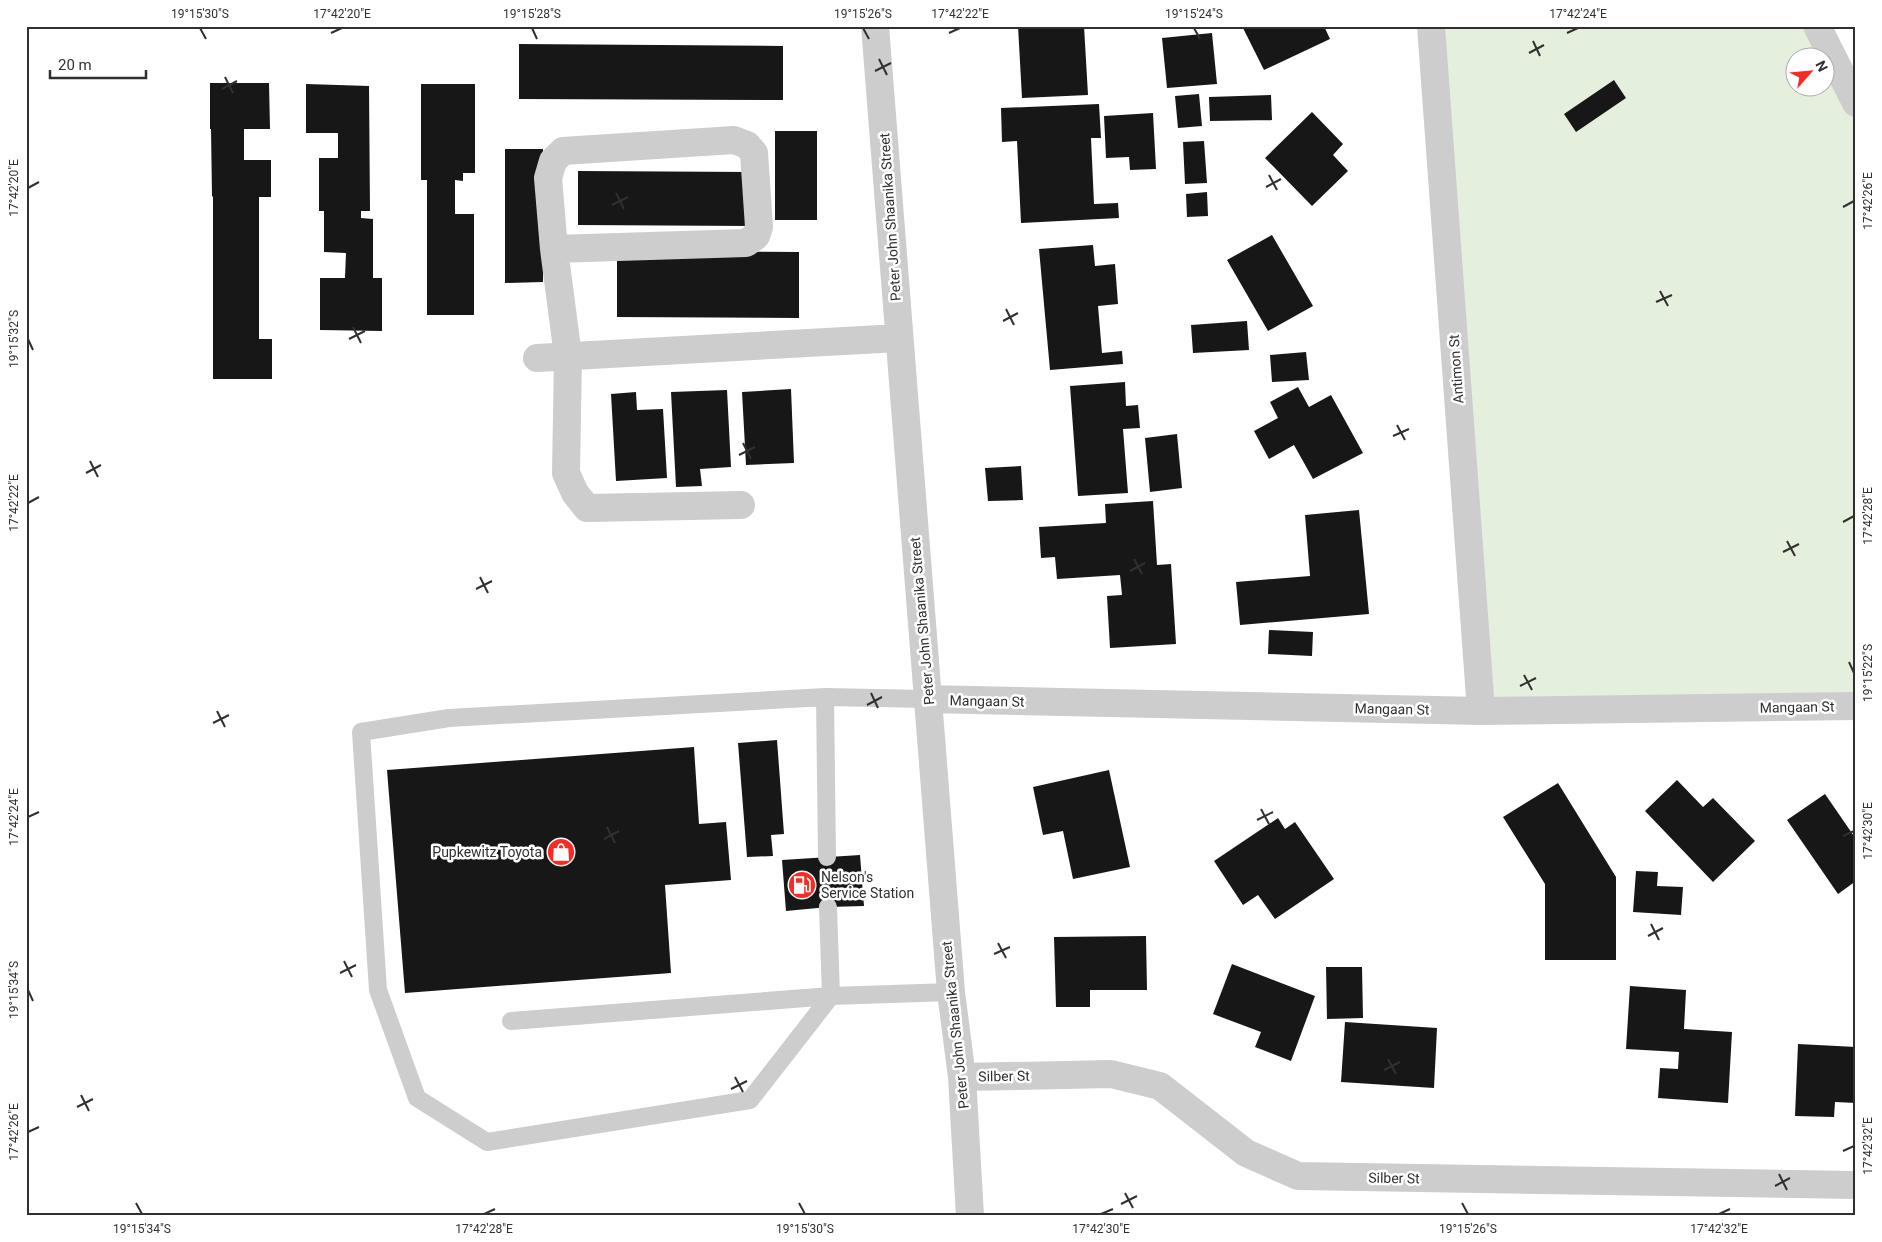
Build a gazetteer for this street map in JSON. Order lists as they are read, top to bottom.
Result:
{
  "streets": {
    "street": [
      "Peter John Shaanika Street",
      "Antimon St",
      "Mangaan St",
      "Silber St"
    ]
  },
  "crossings": [
    ["Peter John Shaanika Street", "Mangaan St"],
    ["Peter John Shaanika Street", "Silber St"],
    ["Antimon St", "Mangaan St"]
  ],
  "places": {
    "shop": ["Pupkewitz Toyota"],
    "fuel station": ["Nelson's Service Station"]
  },
  "scale_bar": "20 m",
  "north": "top right",
  "coordinates": [
    "19°15'30\"S",
    "17°42'20\"E",
    "19°15'28\"S",
    "19°15'26\"S",
    "17°42'22\"E",
    "19°15'24\"S",
    "17°42'24\"E",
    "17°42'26\"E",
    "19°15'32\"S",
    "17°42'28\"E",
    "19°15'22\"S",
    "17°42'30\"E",
    "19°15'34\"S",
    "17°42'32\"E"
  ]
}
